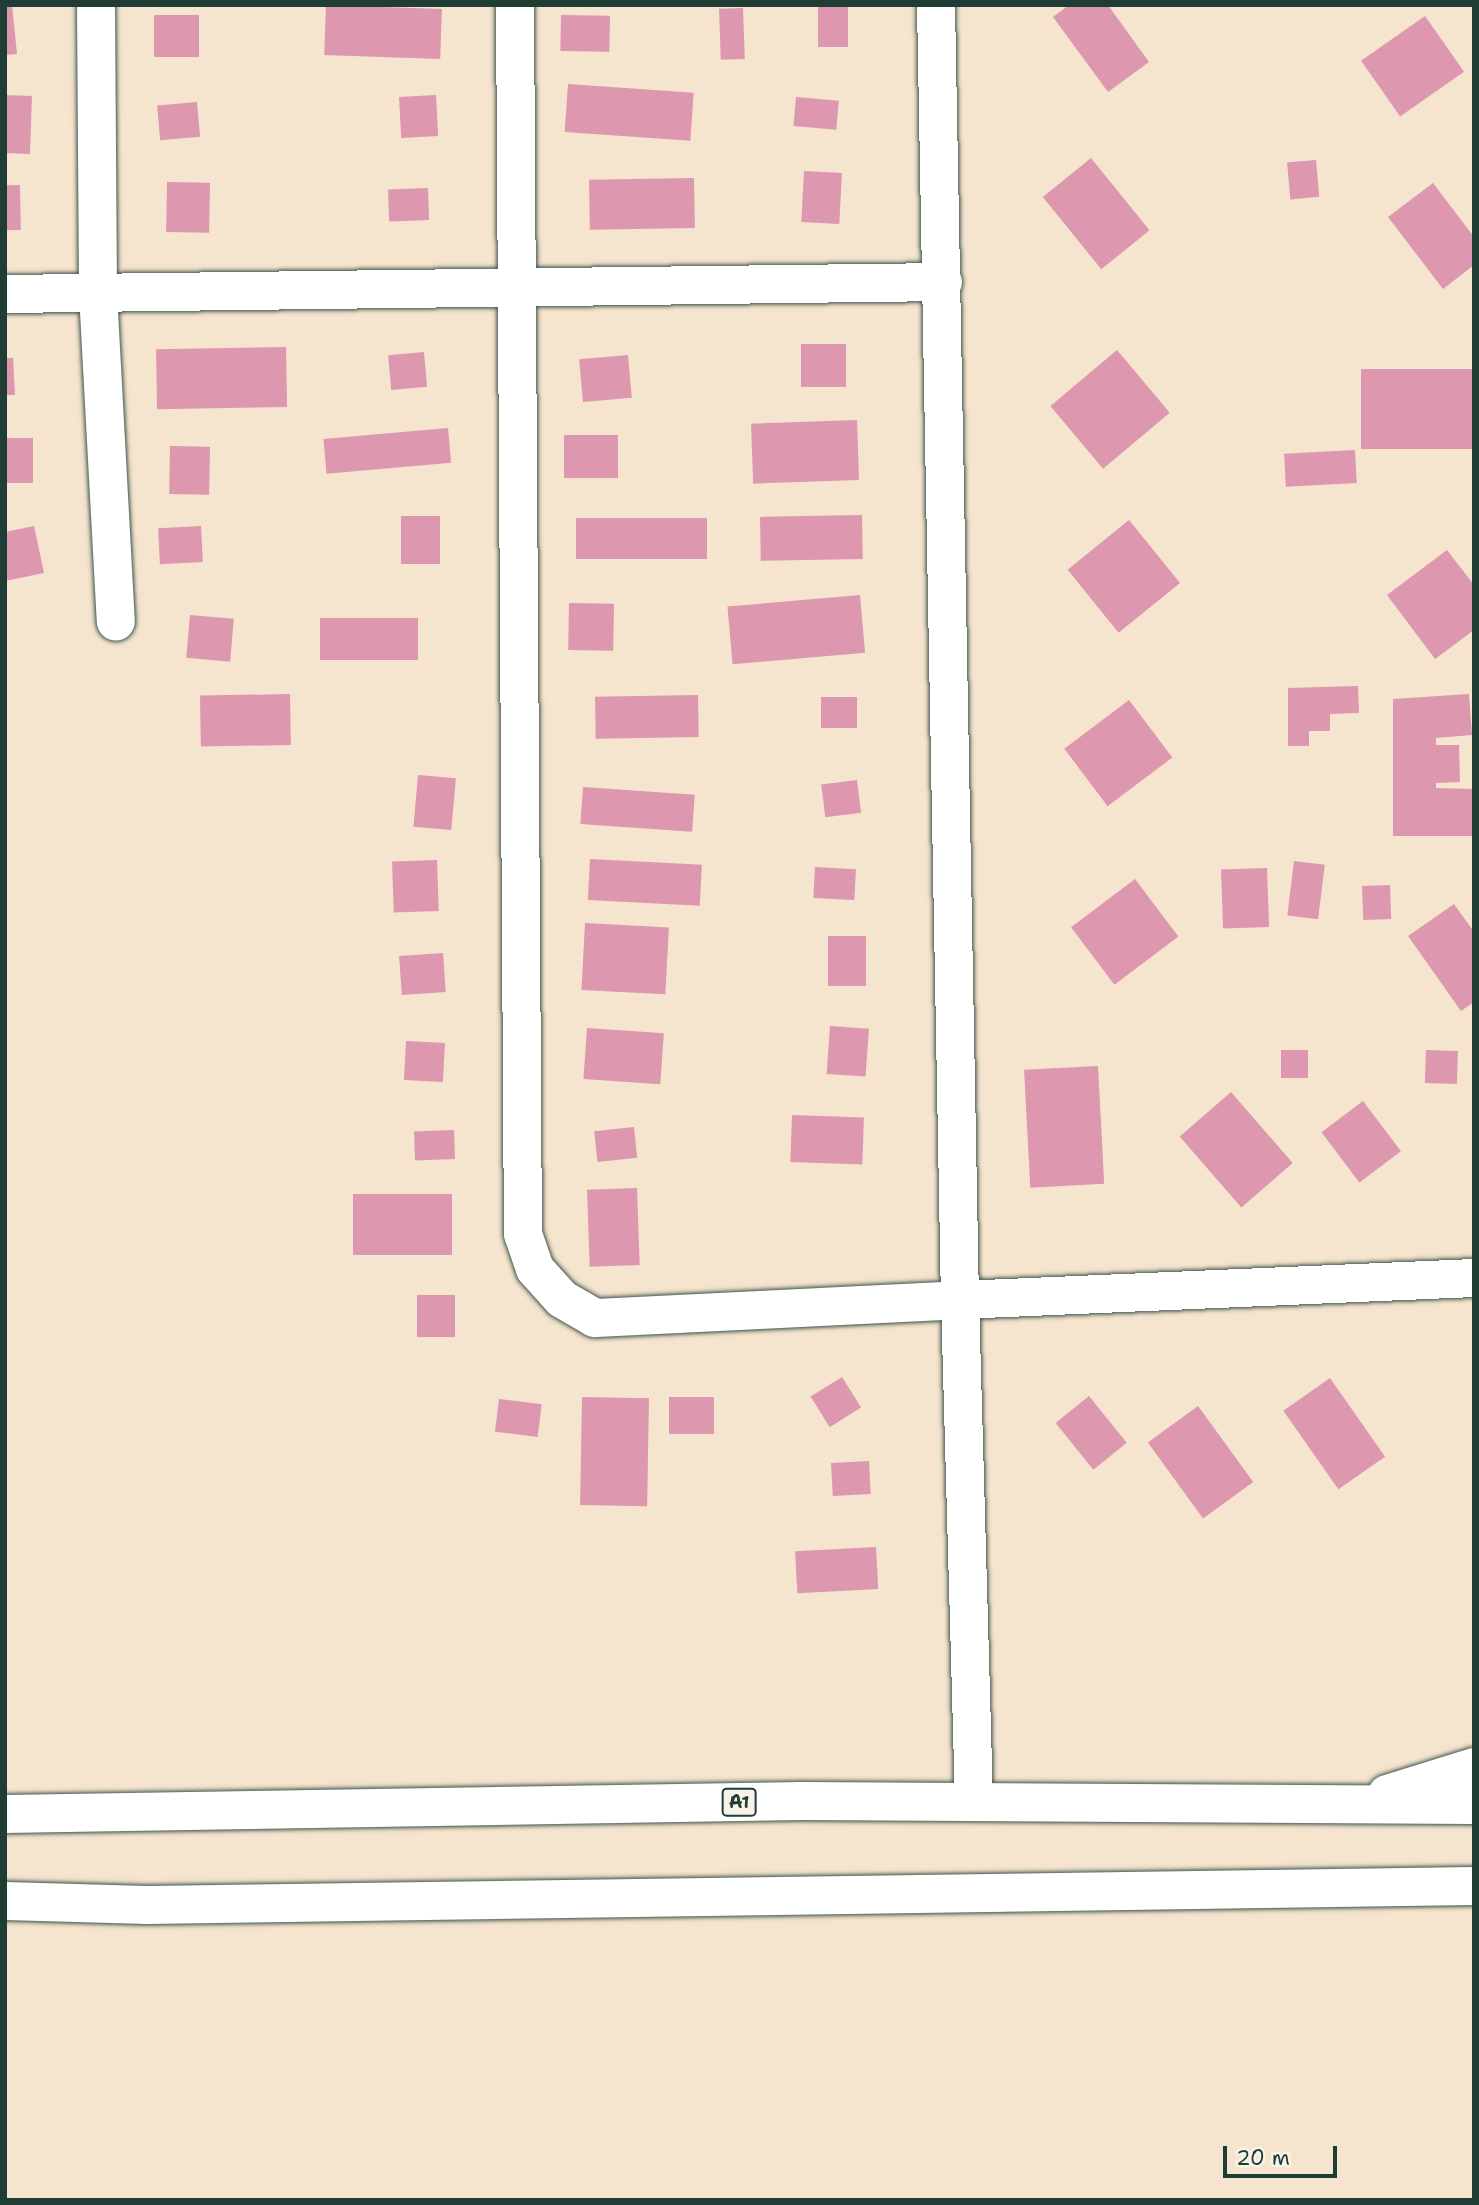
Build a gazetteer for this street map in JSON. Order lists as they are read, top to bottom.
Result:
{
  "streets": {
    "main road": ["A1"]
  },
  "scale_bar": "20 m"
}
